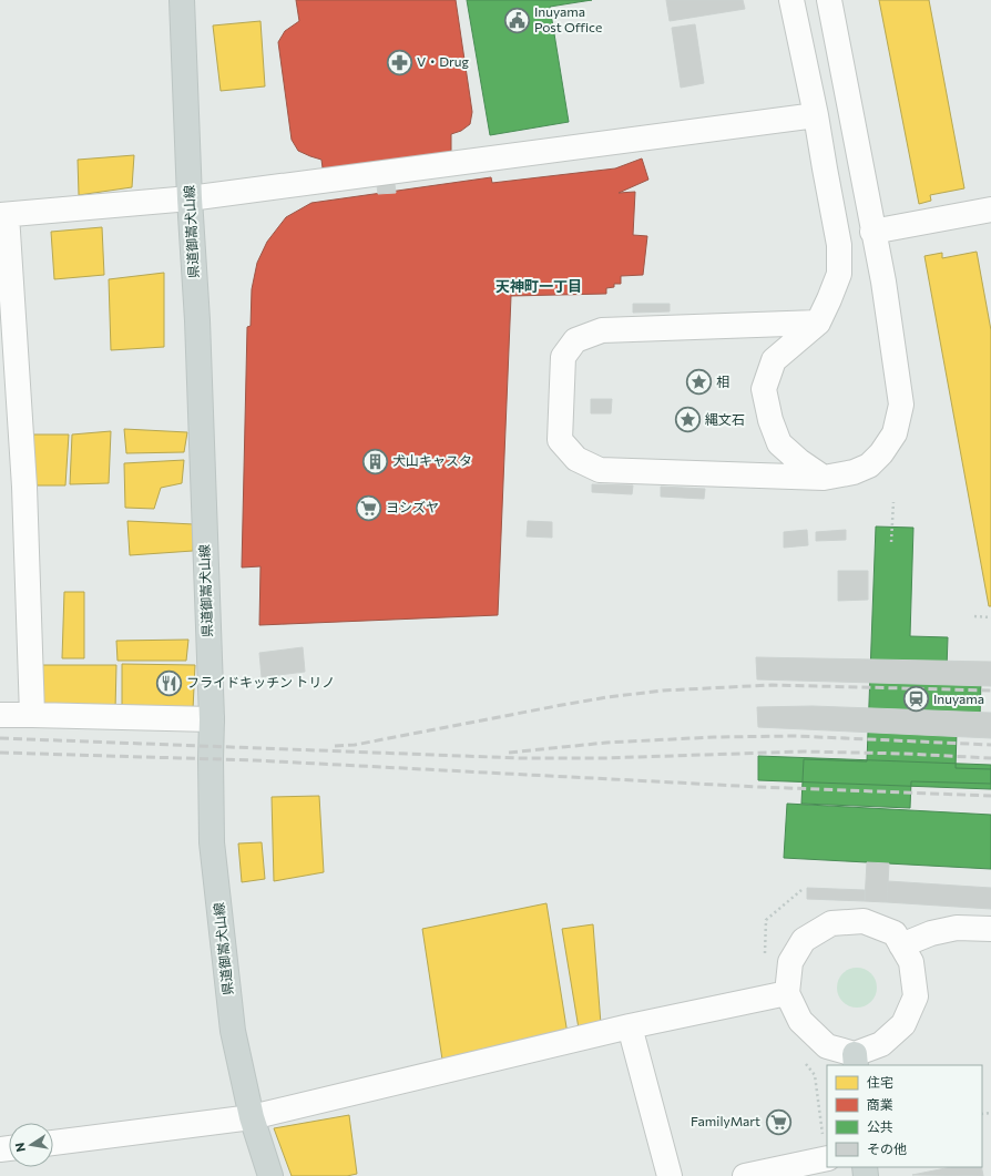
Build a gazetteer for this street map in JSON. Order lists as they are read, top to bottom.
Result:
{
  "streets": {
    "main road": ["県道御嵩犬山線"]
  },
  "districts": ["天神町一丁目"],
  "places": {
    "public building": ["Inuyama Post Office"],
    "pharmacy": ["V・Drug"],
    "place": ["相", "縄文石"],
    "building": ["犬山キャスタ"],
    "supermarket": ["ヨシズヤ", "FamilyMart"],
    "restaurant": ["フライドキッチン トリノ"],
    "station": ["Inuyama"]
  },
  "legend": [
    "住宅",
    "商業",
    "公共",
    "その他"
  ],
  "north": "left"
}
